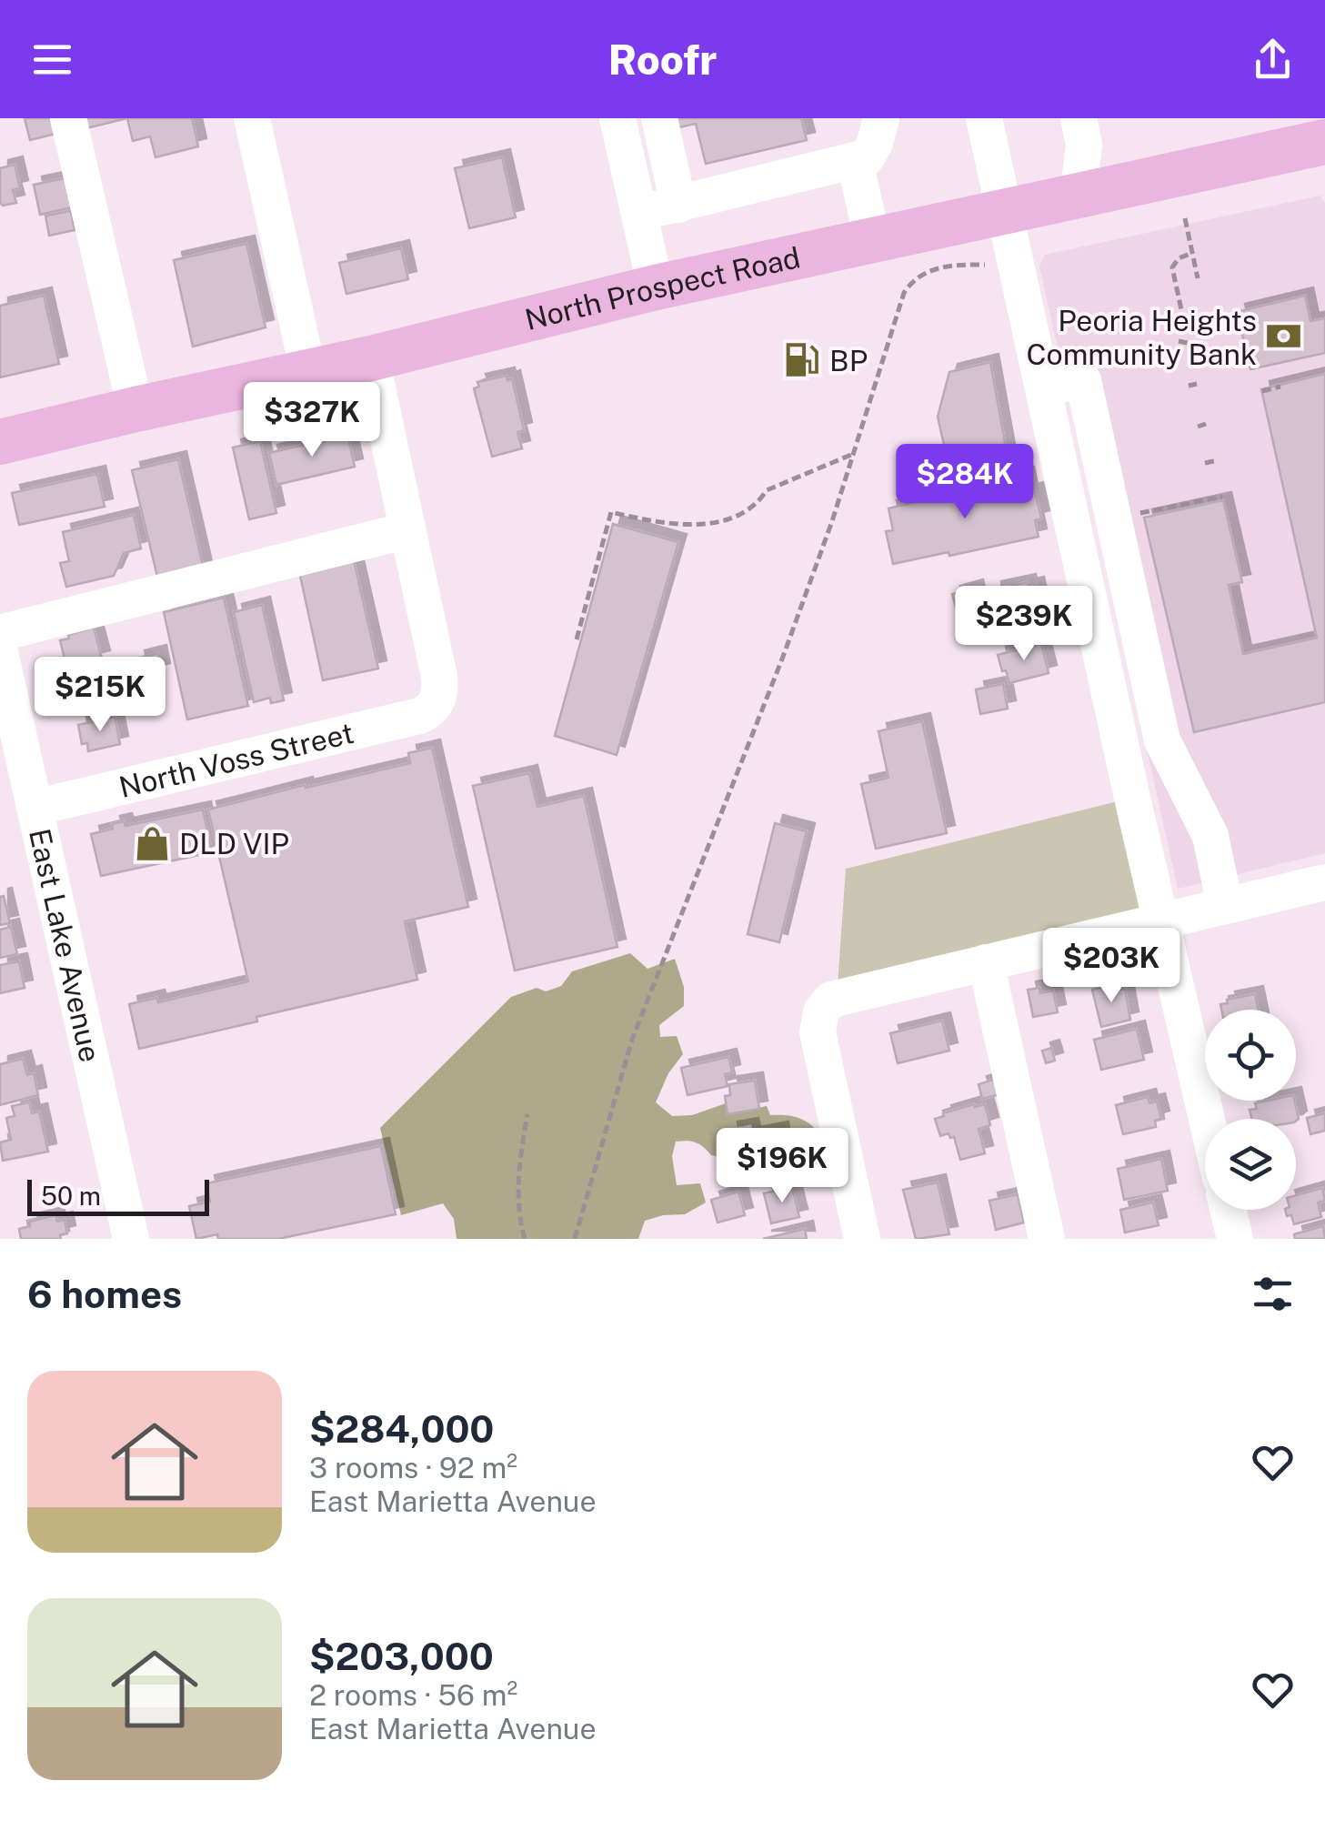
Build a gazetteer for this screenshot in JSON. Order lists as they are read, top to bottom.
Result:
{
  "streets": {
    "main road": ["North Prospect Road"],
    "street": ["North Voss Street", "East Lake Avenue"]
  },
  "crossings": [
    ["North Voss Street", "East Lake Avenue"]
  ],
  "places": {
    "bank": ["Peoria Heights Community Bank"],
    "fuel station": ["BP"],
    "shop": ["DLD VIP"]
  },
  "scale_bar": "50 m",
  "page": {
    "header": "Roofr",
    "price": [
      "$327K",
      "$284K",
      "$239K",
      "$215K",
      "$203K",
      "$196K"
    ],
    "scale": "50 m",
    "heading": "6 homes",
    "list": [
      {
        "name": "$284,000",
        "note": "3 rooms · 92 m² · East Marietta Avenue"
      },
      {
        "name": "$203,000",
        "note": "2 rooms · 56 m² · East Marietta Avenue"
      }
    ]
  }
}
